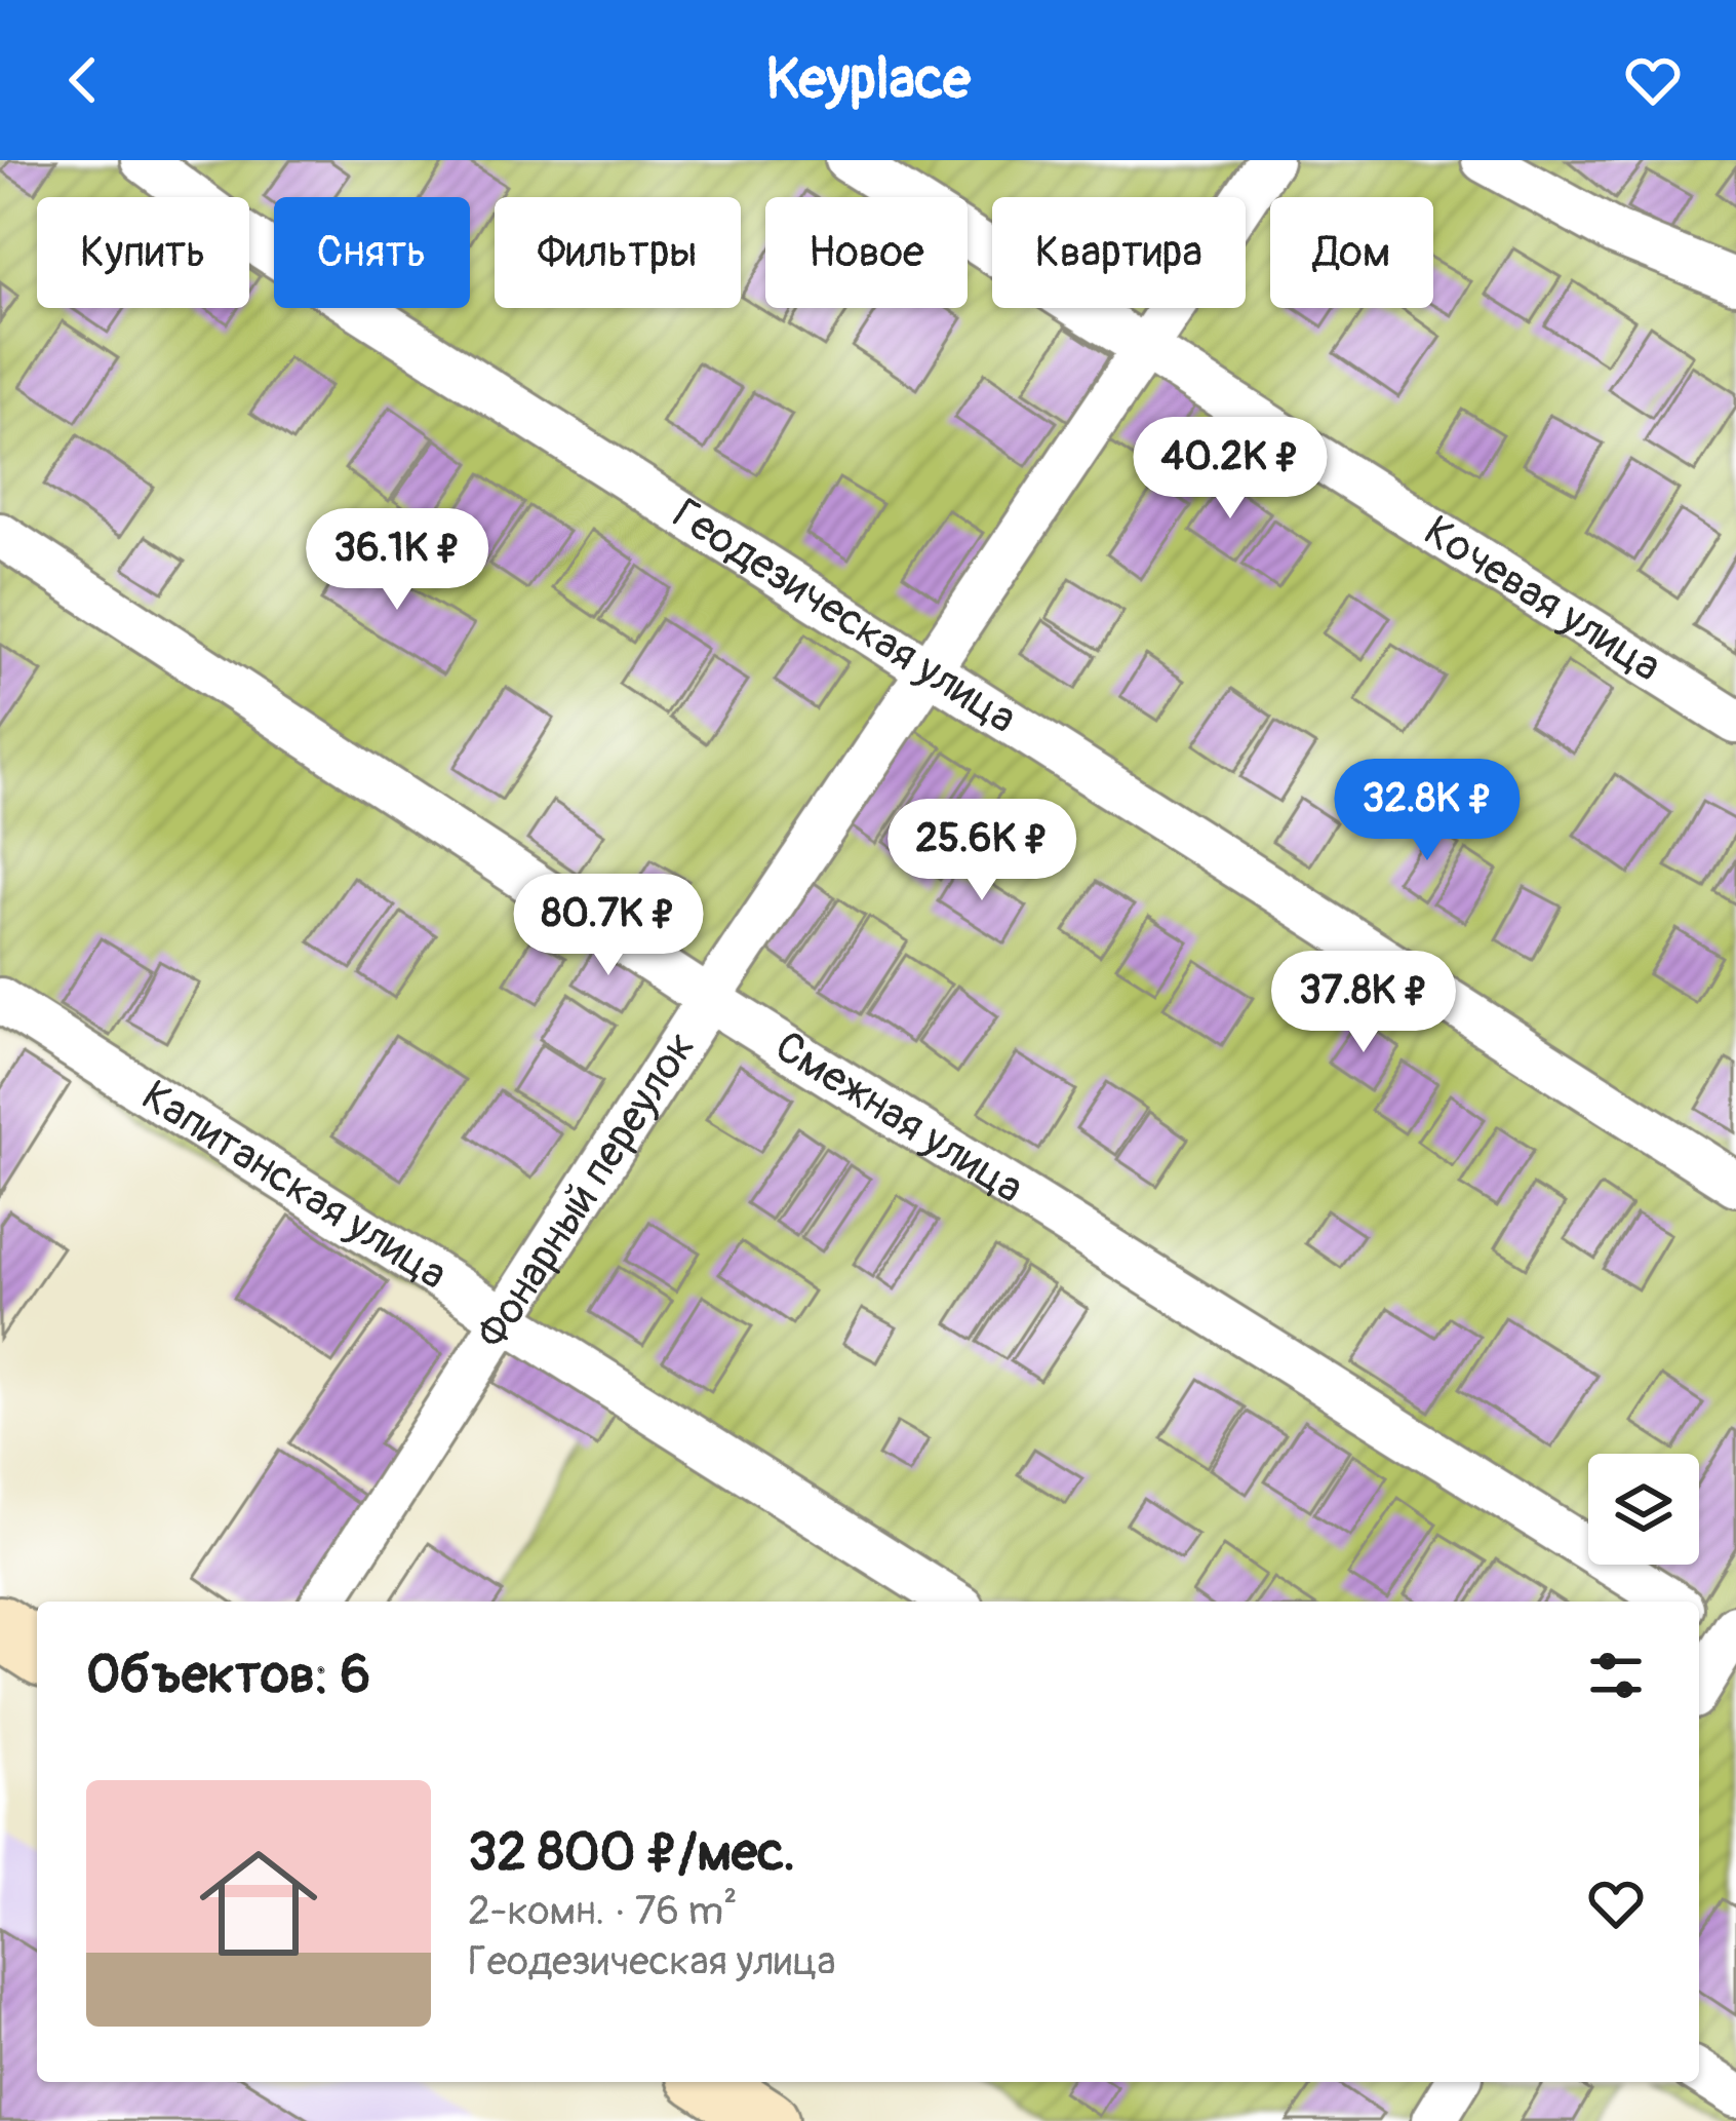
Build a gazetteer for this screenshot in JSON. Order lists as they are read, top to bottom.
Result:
{
  "streets": {
    "street": [
      "Кочевая улица",
      "Геодезическая улица",
      "Смежная улица",
      "Капитанская улица",
      "Фонарный переулок"
    ]
  },
  "crossings": [
    ["Кочевая улица", "Фонарный переулок"],
    ["Геодезическая улица", "Фонарный переулок"],
    ["Смежная улица", "Фонарный переулок"],
    ["Капитанская улица", "Фонарный переулок"]
  ],
  "page": {
    "header": "Keyplace",
    "chip": [
      "Купить",
      "Снять",
      "Фильтры",
      "Новое",
      "Квартира",
      "Дом"
    ],
    "price": [
      "40.2K ₽",
      "36.1K ₽",
      "32.8K ₽",
      "25.6K ₽",
      "80.7K ₽",
      "37.8K ₽"
    ],
    "heading": "Объектов: 6",
    "list": [
      {
        "name": "32 800 ₽/мес.",
        "note": "2-комн. · 76 m² · Геодезическая улица"
      }
    ]
  }
}
